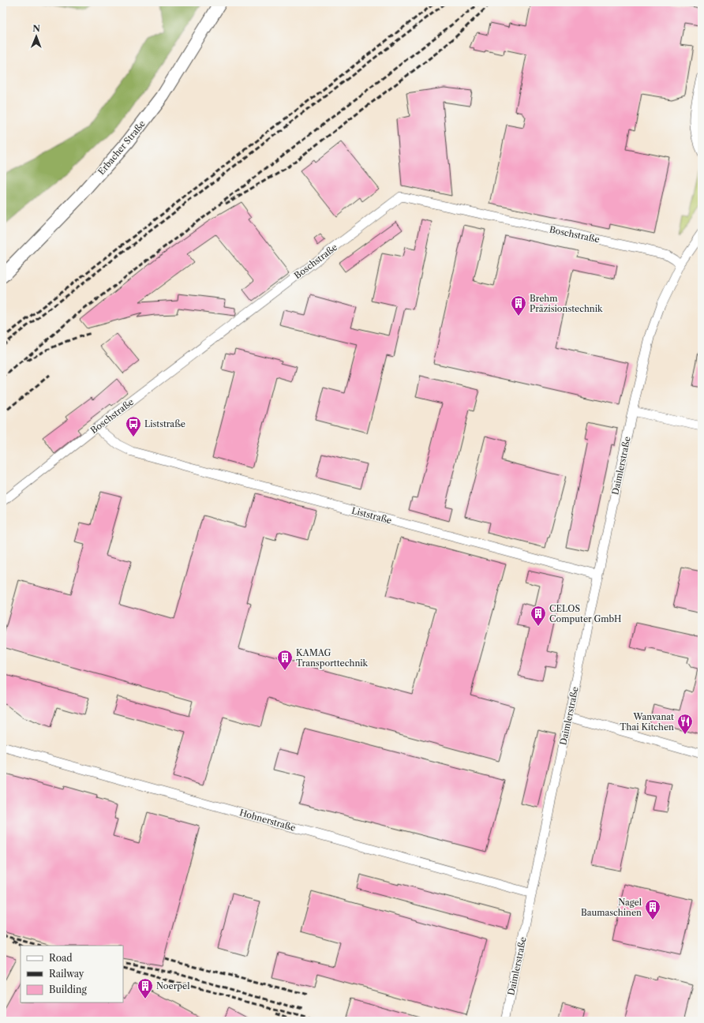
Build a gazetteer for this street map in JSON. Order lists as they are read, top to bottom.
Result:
{
  "streets": {
    "main road": ["Erbacher Straße"],
    "street": [
      "Boschstraße",
      "Daimlerstraße",
      "Liststraße",
      "Hohnerstraße"
    ]
  },
  "crossings": [
    ["Boschstraße", "Daimlerstraße"],
    ["Boschstraße", "Liststraße"],
    ["Daimlerstraße", "Liststraße"],
    ["Daimlerstraße", "Hohnerstraße"]
  ],
  "places": {
    "building": [
      "Brehm Präzisionstechnik",
      "CELOS Computer GmbH",
      "KAMAG Transporttechnik",
      "Nagel Baumaschinen",
      "Noerpel"
    ],
    "bus stop": ["Liststraße"],
    "restaurant": ["Wanvanat Thai Kitchen"]
  },
  "legend": ["Road", "Railway", "Building"],
  "north": "top"
}
